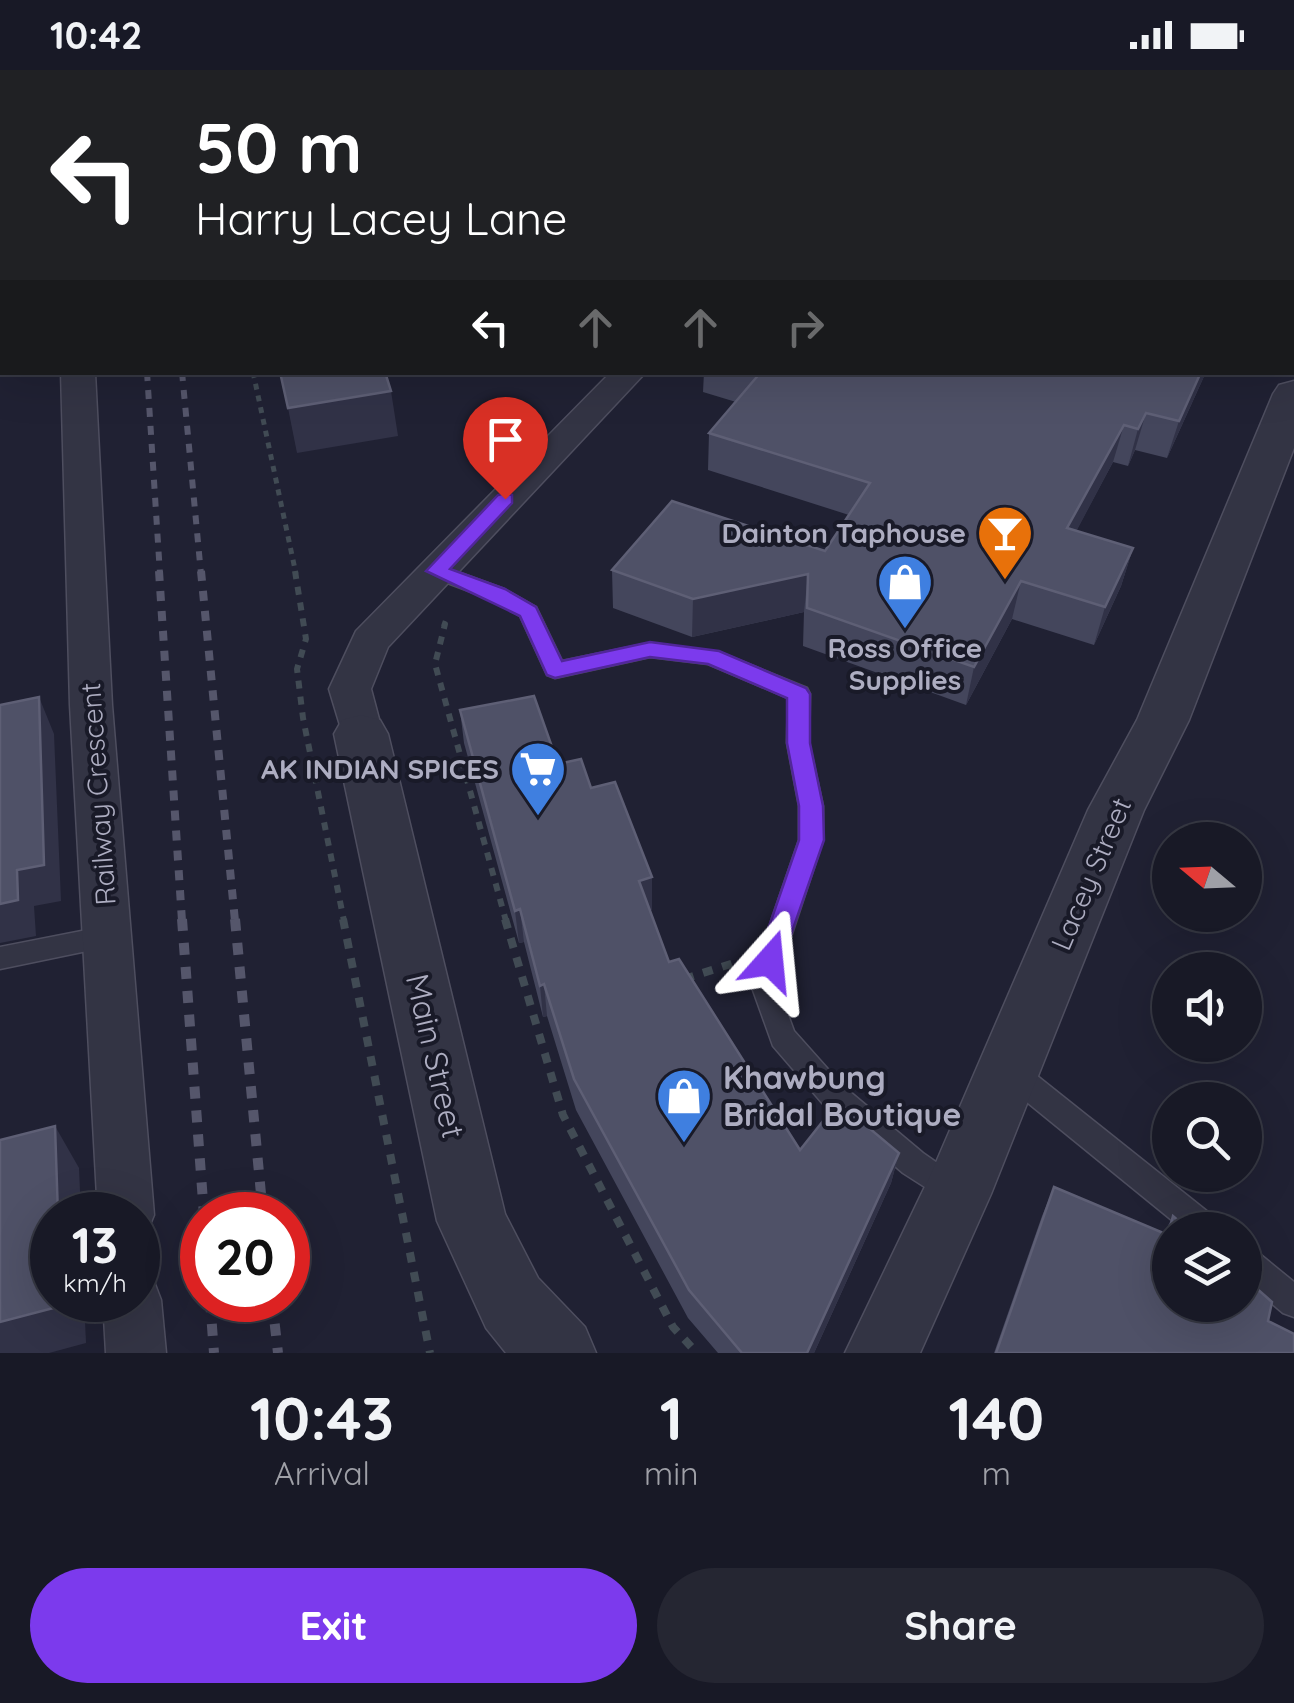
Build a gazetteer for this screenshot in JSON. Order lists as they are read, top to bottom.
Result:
{
  "streets": {
    "street": ["Railway Crescent", "Lacey Street", "Main Street"]
  },
  "places": {
    "bar": ["Dainton Taphouse"],
    "shop": ["Ross Office Supplies", "Khawbung Bridal Boutique"],
    "supermarket": ["AK INDIAN SPICES"]
  },
  "north": "left",
  "page": {
    "status": "10:42",
    "turn": ["50 m", "Harry Lacey Lane"],
    "speed": "13 km/h",
    "limit": "20",
    "eta": [
      "10:43",
      "Arrival",
      "1",
      "min",
      "140",
      "m"
    ],
    "buttons": ["Exit", "Share"]
  }
}
